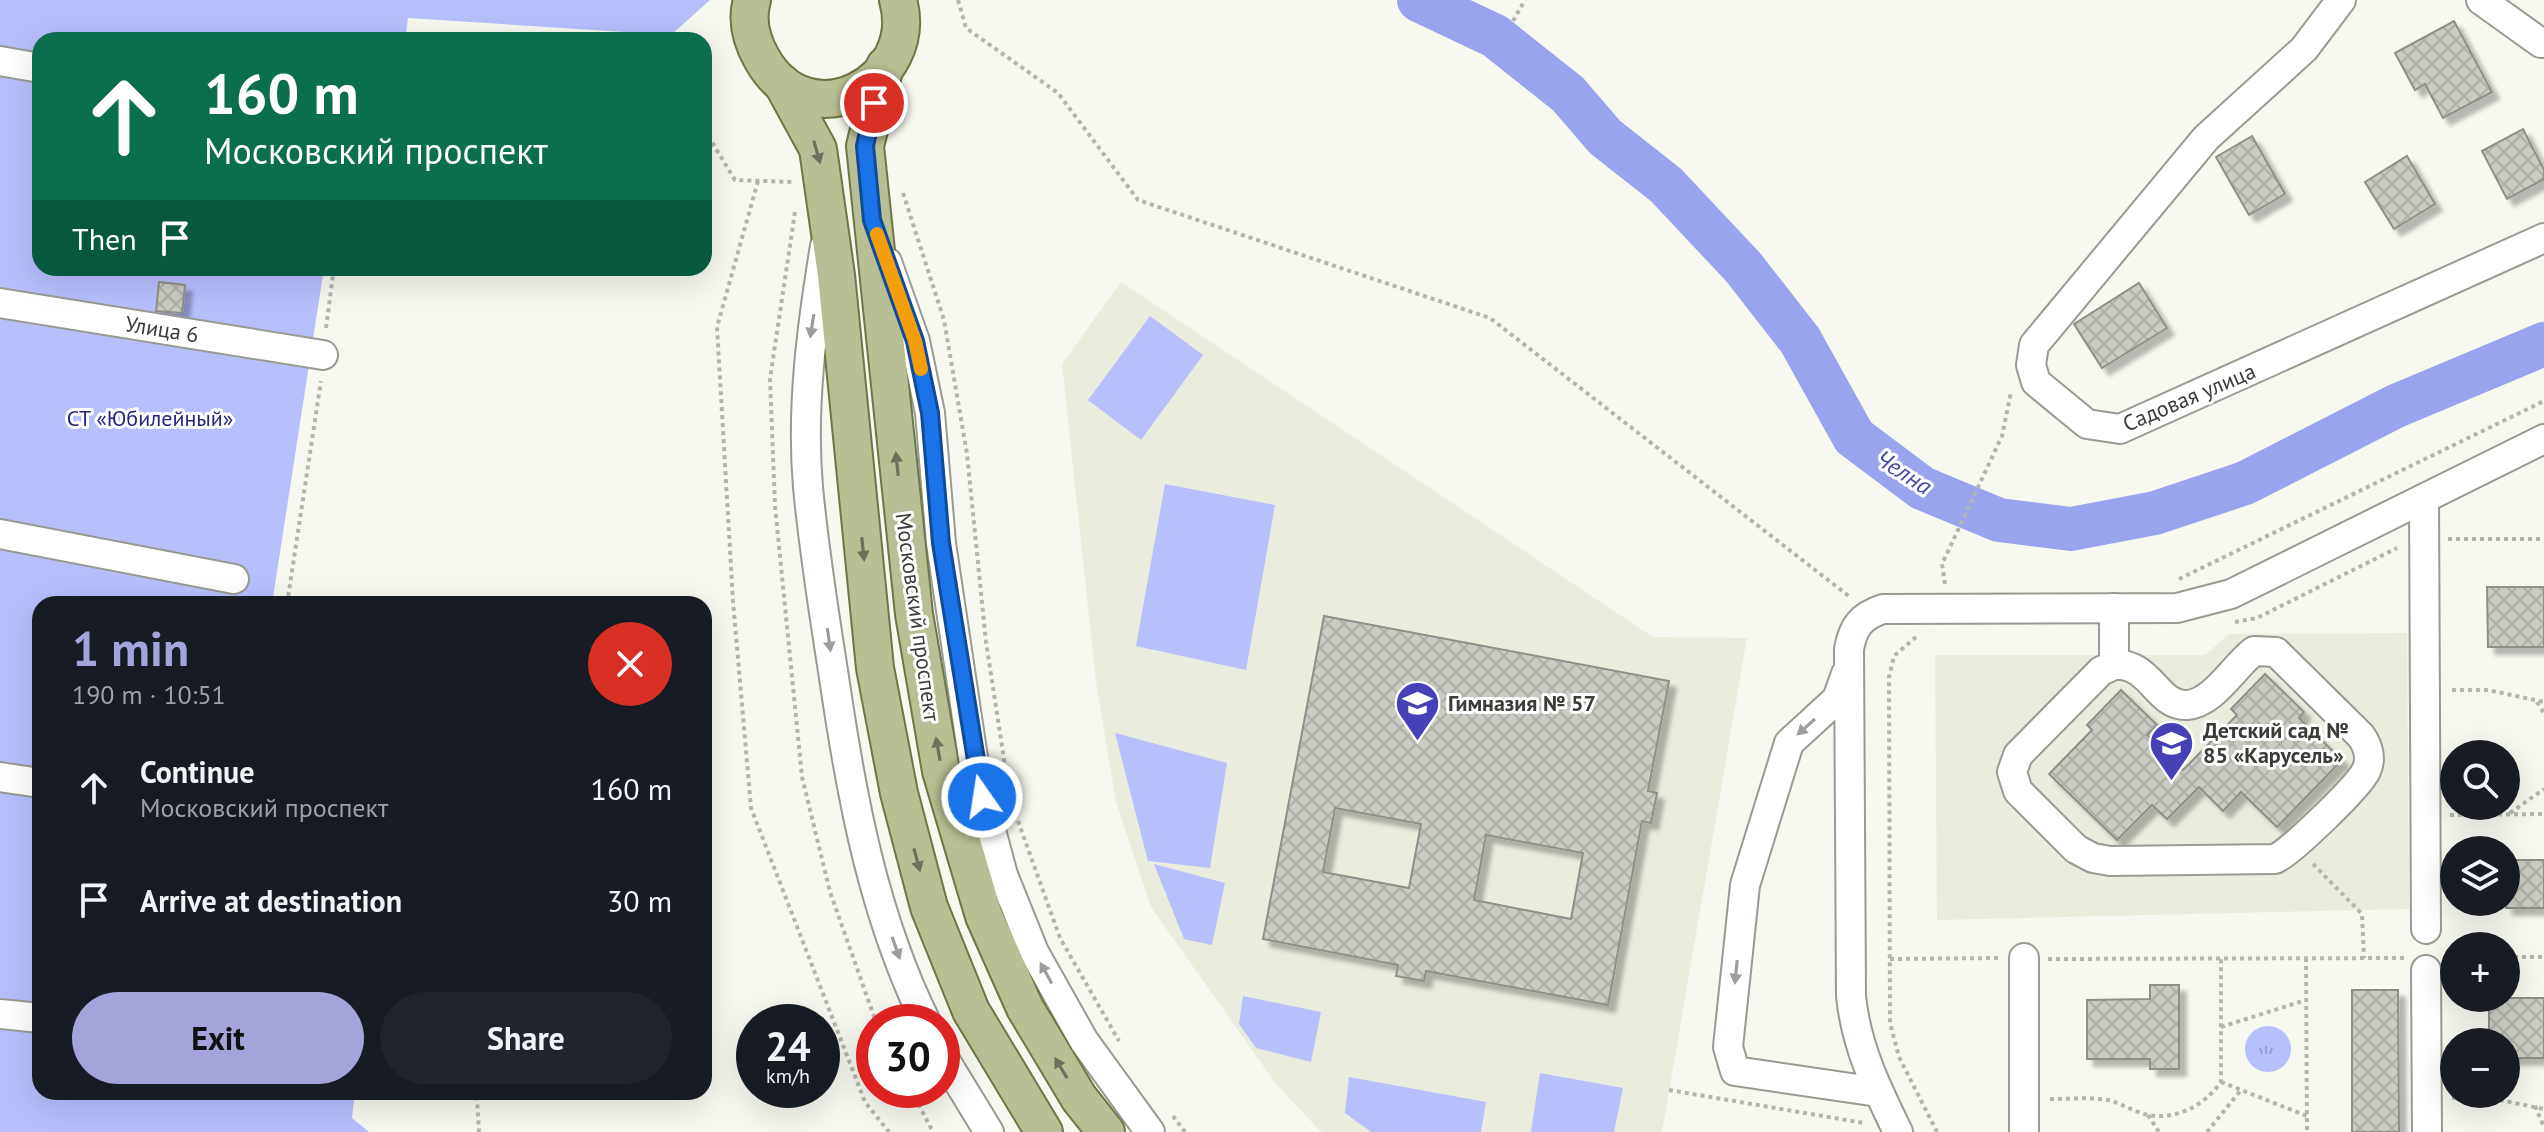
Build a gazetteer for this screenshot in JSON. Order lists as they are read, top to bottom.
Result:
{
  "streets": {
    "main road": ["Московский проспект"],
    "street": ["Улица 6", "Садовая улица"]
  },
  "water": ["Челна"],
  "parks": ["СТ «Юбилейный»"],
  "places": {
    "school or university": ["Гимназия № 57", "Детский сад № 85 «Карусель»"]
  },
  "page": {
    "turn": ["160 m", "Московский проспект"],
    "then": "Then",
    "heading": ["1 min", "190 m · 10:51"],
    "list": [
      {
        "name": "Continue",
        "note": "Московский проспект",
        "value": "160 m"
      },
      {
        "name": "Arrive at destination",
        "value": "30 m"
      }
    ],
    "map_buttons": ["+", "−"],
    "buttons": ["Exit", "Share"],
    "speed": "24 km/h",
    "limit": "30"
  }
}
